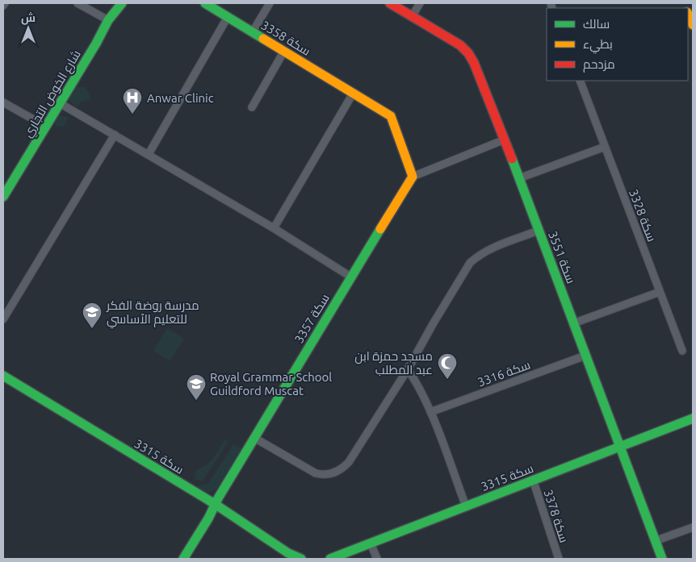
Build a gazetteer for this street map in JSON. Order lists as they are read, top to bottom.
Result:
{
  "streets": {
    "street": [
      "سكة 3358",
      "شارع الخوض التجاري",
      "سكة 3328",
      "سكة 3551",
      "سكة 3357",
      "سكة 3316",
      "سكة 3315",
      "سكة 3378"
    ]
  },
  "crossings": [
    ["سكة 3358", "سكة 3357"],
    ["سكة 3551", "سكة 3316"],
    ["سكة 3551", "سكة 3315"],
    ["سكة 3357", "سكة 3315"],
    ["سكة 3315", "سكة 3378"]
  ],
  "places": {
    "hospital": ["Anwar Clinic"],
    "school or university": ["مدرسة روضة الفكر للتعليم الأساسي", "Royal Grammar School Guildford Muscat"],
    "mosque": ["مسجد حمزة ابن عبد المطلب"]
  },
  "legend": ["سالك", "بطيء", "مزدحم"],
  "north": "top"
}
